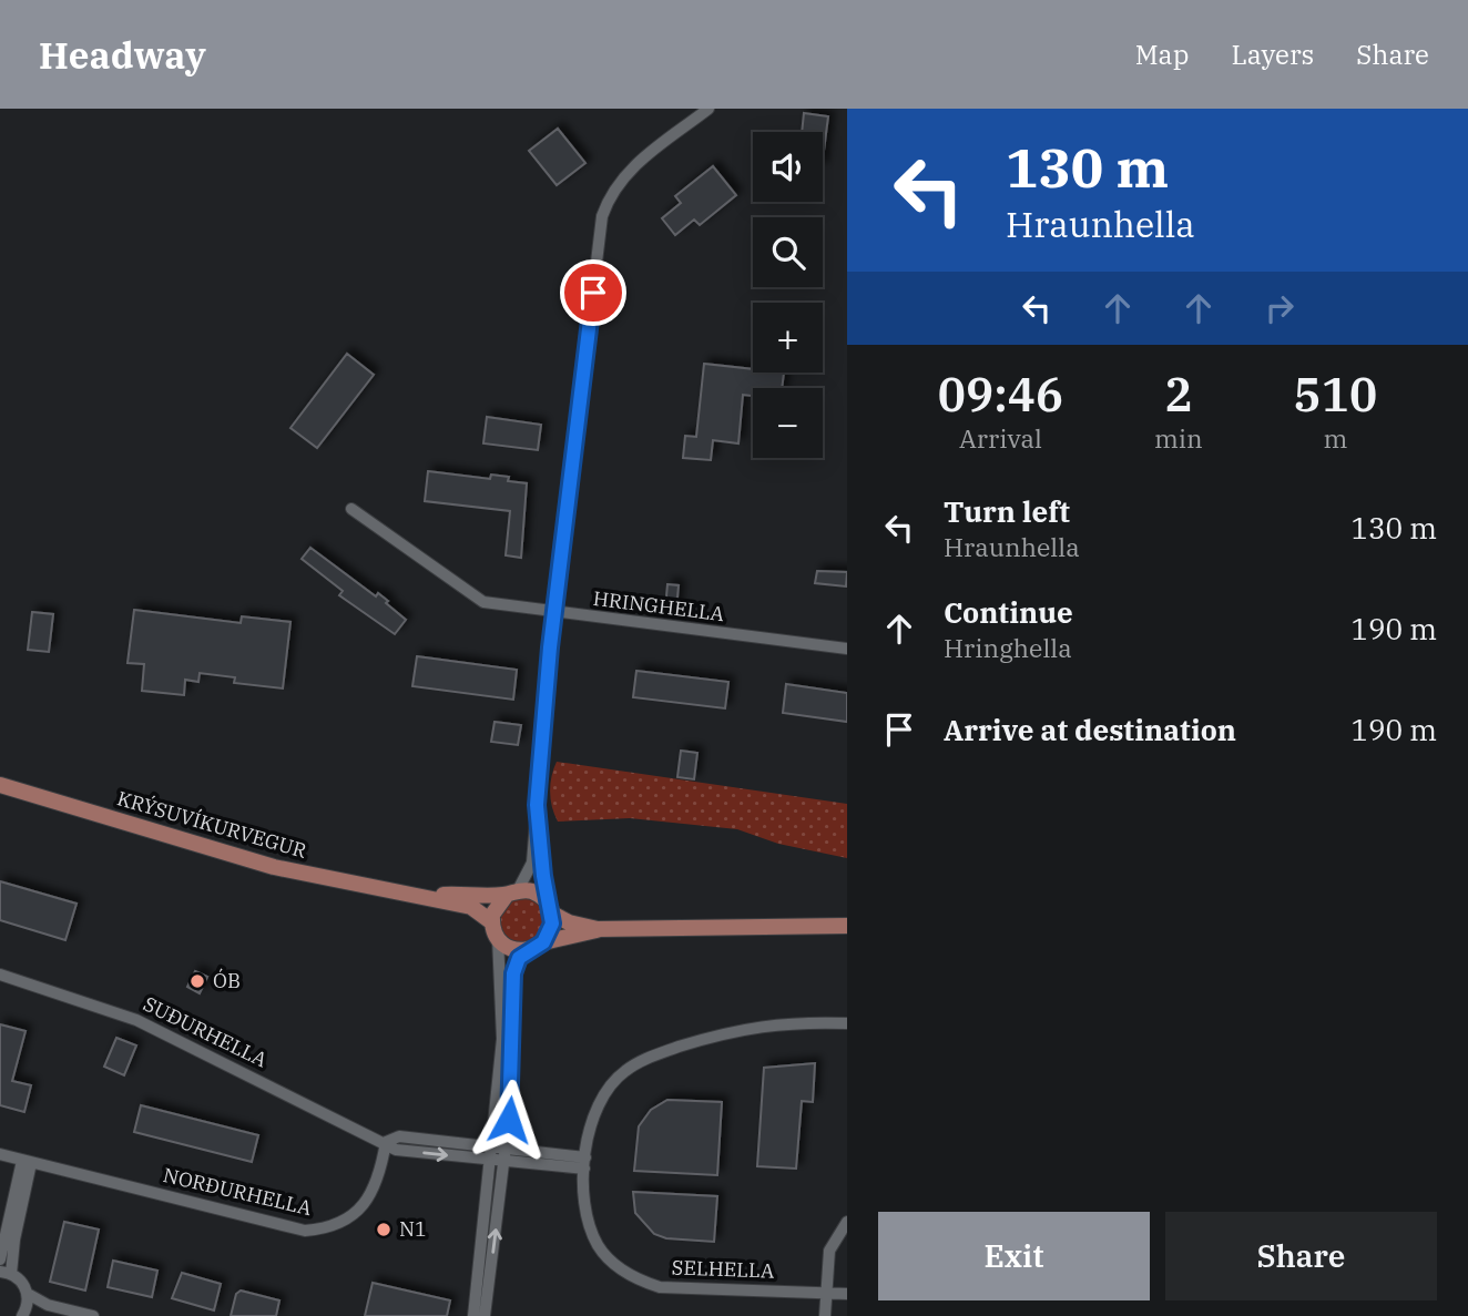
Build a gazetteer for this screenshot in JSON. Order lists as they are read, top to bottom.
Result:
{
  "streets": {
    "main road": ["KRÝSUVÍKURVEGUR"],
    "street": [
      "HRINGHELLA",
      "SUÐURHELLA",
      "NORÐURHELLA",
      "SELHELLA"
    ]
  },
  "crossings": [
    ["SUÐURHELLA", "NORÐURHELLA"]
  ],
  "places": ["ÓB", "N1"],
  "page": {
    "header": "Headway",
    "nav": ["Map", "Layers", "Share"],
    "turn": ["130 m", "Hraunhella"],
    "map_buttons": ["+", "−"],
    "eta": [
      "09:46",
      "Arrival",
      "2",
      "min",
      "510",
      "m"
    ],
    "list": [
      {
        "name": "Turn left",
        "note": "Hraunhella",
        "value": "130 m"
      },
      {
        "name": "Continue",
        "note": "Hringhella",
        "value": "190 m"
      },
      {
        "name": "Arrive at destination",
        "value": "190 m"
      }
    ],
    "buttons": ["Exit", "Share"]
  }
}
